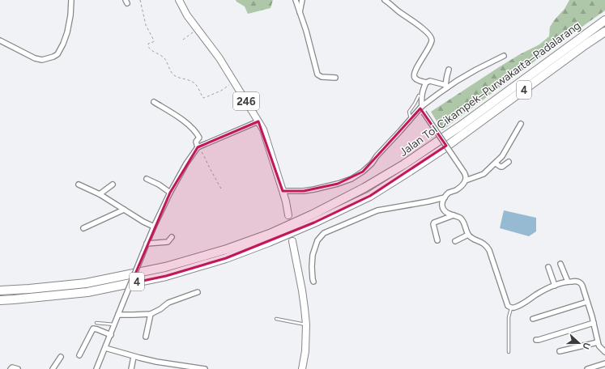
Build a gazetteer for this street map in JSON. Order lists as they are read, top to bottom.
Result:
{
  "streets": {
    "highway": ["Jalan Tol Cikampek–Purwakarta–Padalarang", "4"],
    "main road": ["246"]
  },
  "north": "right"
}
